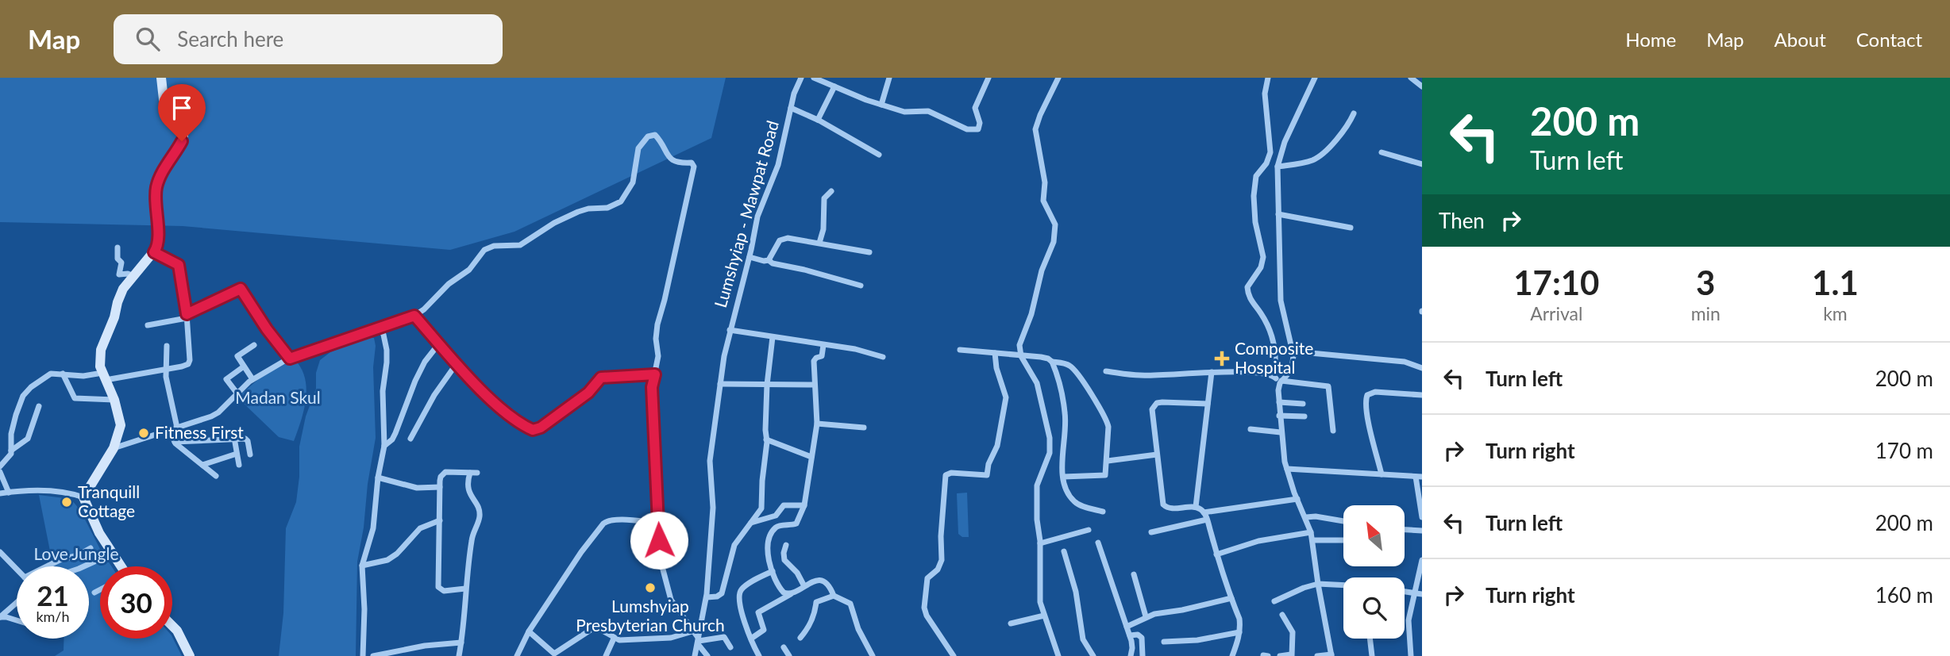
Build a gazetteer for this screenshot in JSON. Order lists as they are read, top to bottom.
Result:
{
  "streets": {
    "street": ["Lumshyiap - Mawpat Road"]
  },
  "parks": ["Madan Skul", "Love Jungle"],
  "places": {
    "health": ["Composite Hospital"],
    "other": ["Fitness First", "Tranquill Cottage", "Lumshyiap Presbyterian Church"]
  },
  "north": "top left",
  "page": {
    "header": "Map",
    "search": "Search here",
    "nav": [
      "Home",
      "Map",
      "About",
      "Contact"
    ],
    "turn": ["200 m", "Turn left"],
    "then": "Then",
    "eta": [
      "17:10",
      "Arrival",
      "3",
      "min",
      "1.1",
      "km"
    ],
    "list": [
      {
        "name": "Turn left",
        "value": "200 m"
      },
      {
        "name": "Turn right",
        "value": "170 m"
      },
      {
        "name": "Turn left",
        "value": "200 m"
      },
      {
        "name": "Turn right",
        "value": "160 m"
      }
    ],
    "speed": "21 km/h",
    "limit": "30"
  }
}
